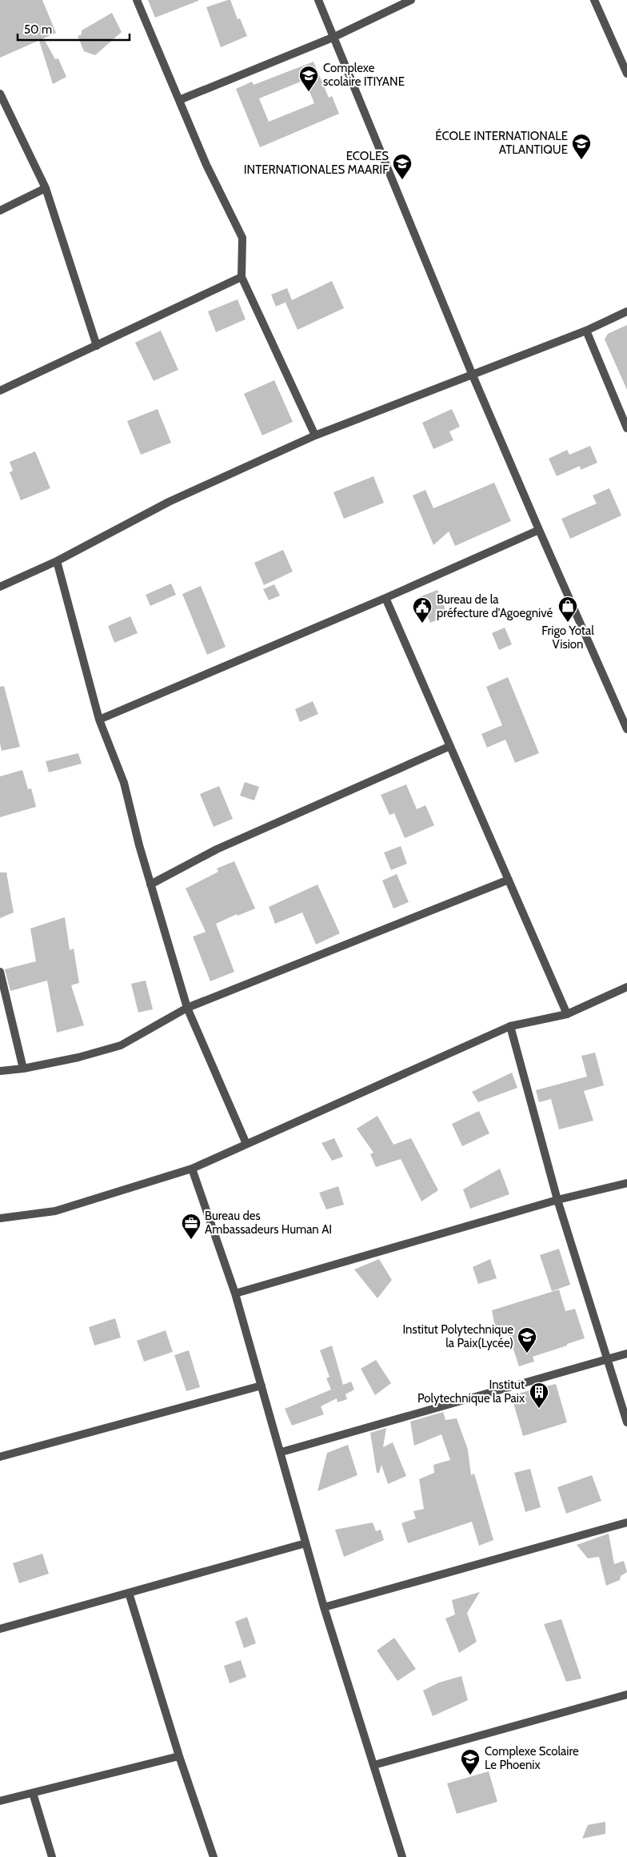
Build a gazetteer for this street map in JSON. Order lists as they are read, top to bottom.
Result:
{
  "places": {
    "school or university": [
      "Complexe scolaire ITIYANE",
      "ÉCOLE INTERNATIONALE ATLANTIQUE",
      "ECOLES INTERNATIONALES MAARIF",
      "Institut Polytechnique la Paix(Lycée)",
      "Complexe Scolaire Le Phoenix"
    ],
    "shop": ["Frigo Yotal Vision"],
    "public building": ["Bureau de la préfecture d'Agoegnivé"],
    "office": ["Bureau des Ambassadeurs Human AI"],
    "building": ["Institut Polytechnique la Paix"]
  },
  "scale_bar": "50 m"
}
